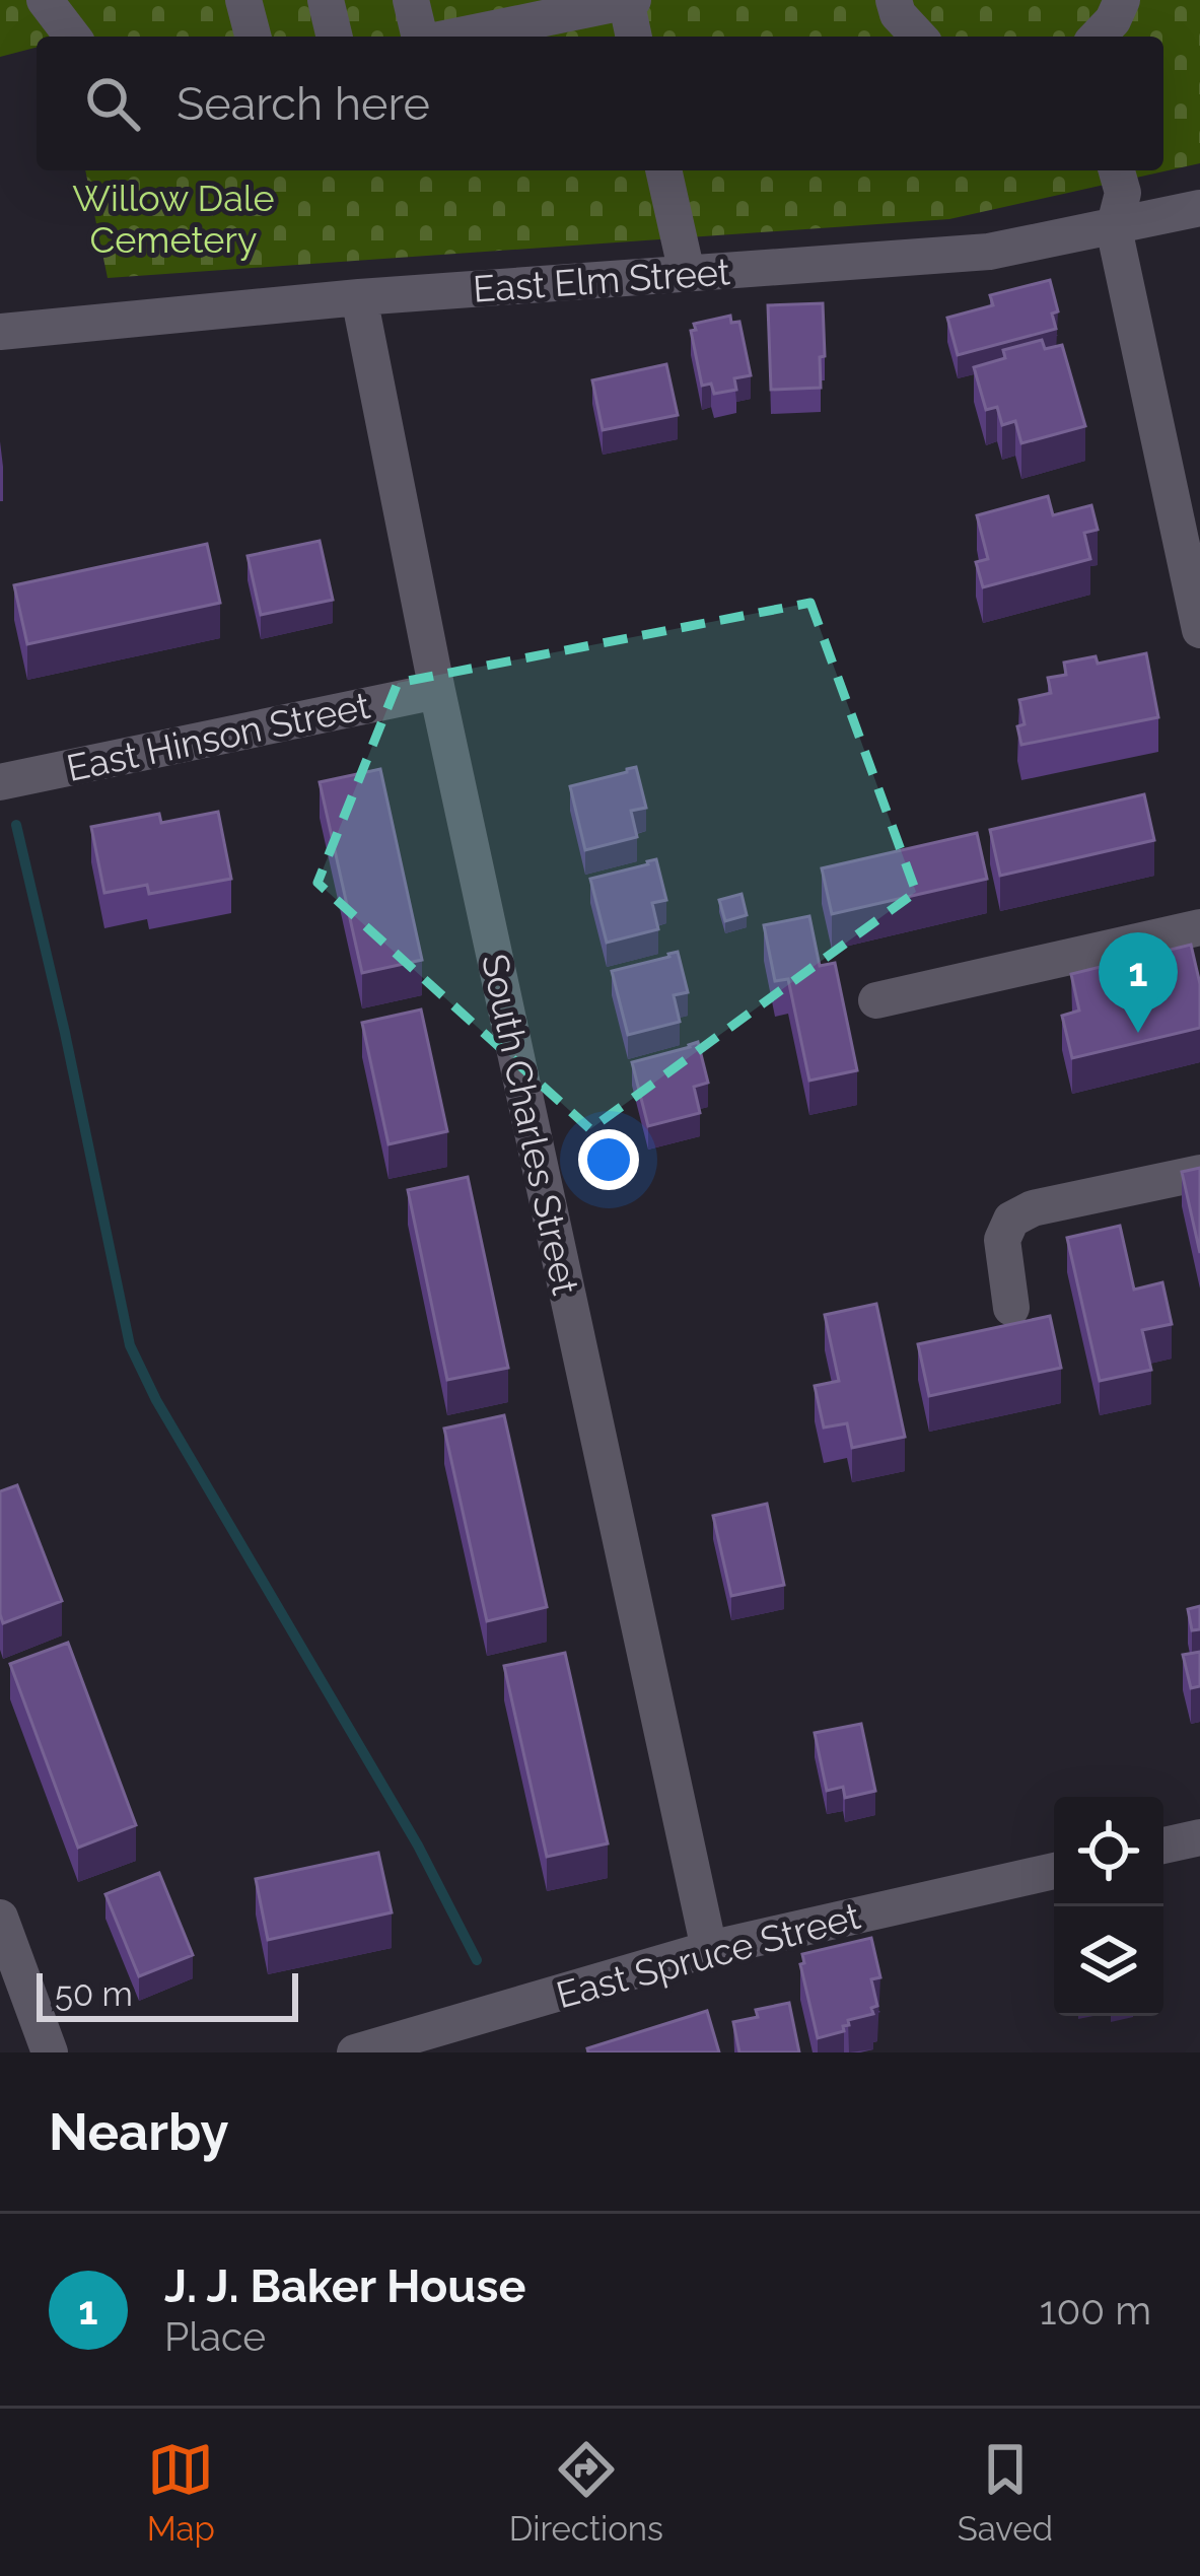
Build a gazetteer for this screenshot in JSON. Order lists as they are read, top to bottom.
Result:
{
  "streets": {
    "street": [
      "East Elm Street",
      "East Hinson Street",
      "South Charles Street",
      "East Spruce Street"
    ]
  },
  "crossings": [
    ["East Elm Street", "South Charles Street"],
    ["East Hinson Street", "South Charles Street"],
    ["South Charles Street", "East Spruce Street"]
  ],
  "parks": ["Willow Dale Cemetery"],
  "scale_bar": "50 m",
  "page": {
    "search": "Search here",
    "pins": "1",
    "scale": "50 m",
    "heading": "Nearby",
    "list": [
      {
        "mark": "1",
        "name": "J. J. Baker House",
        "note": "Place",
        "value": "100 m"
      }
    ],
    "nav": ["Map", "Directions", "Saved"]
  }
}
